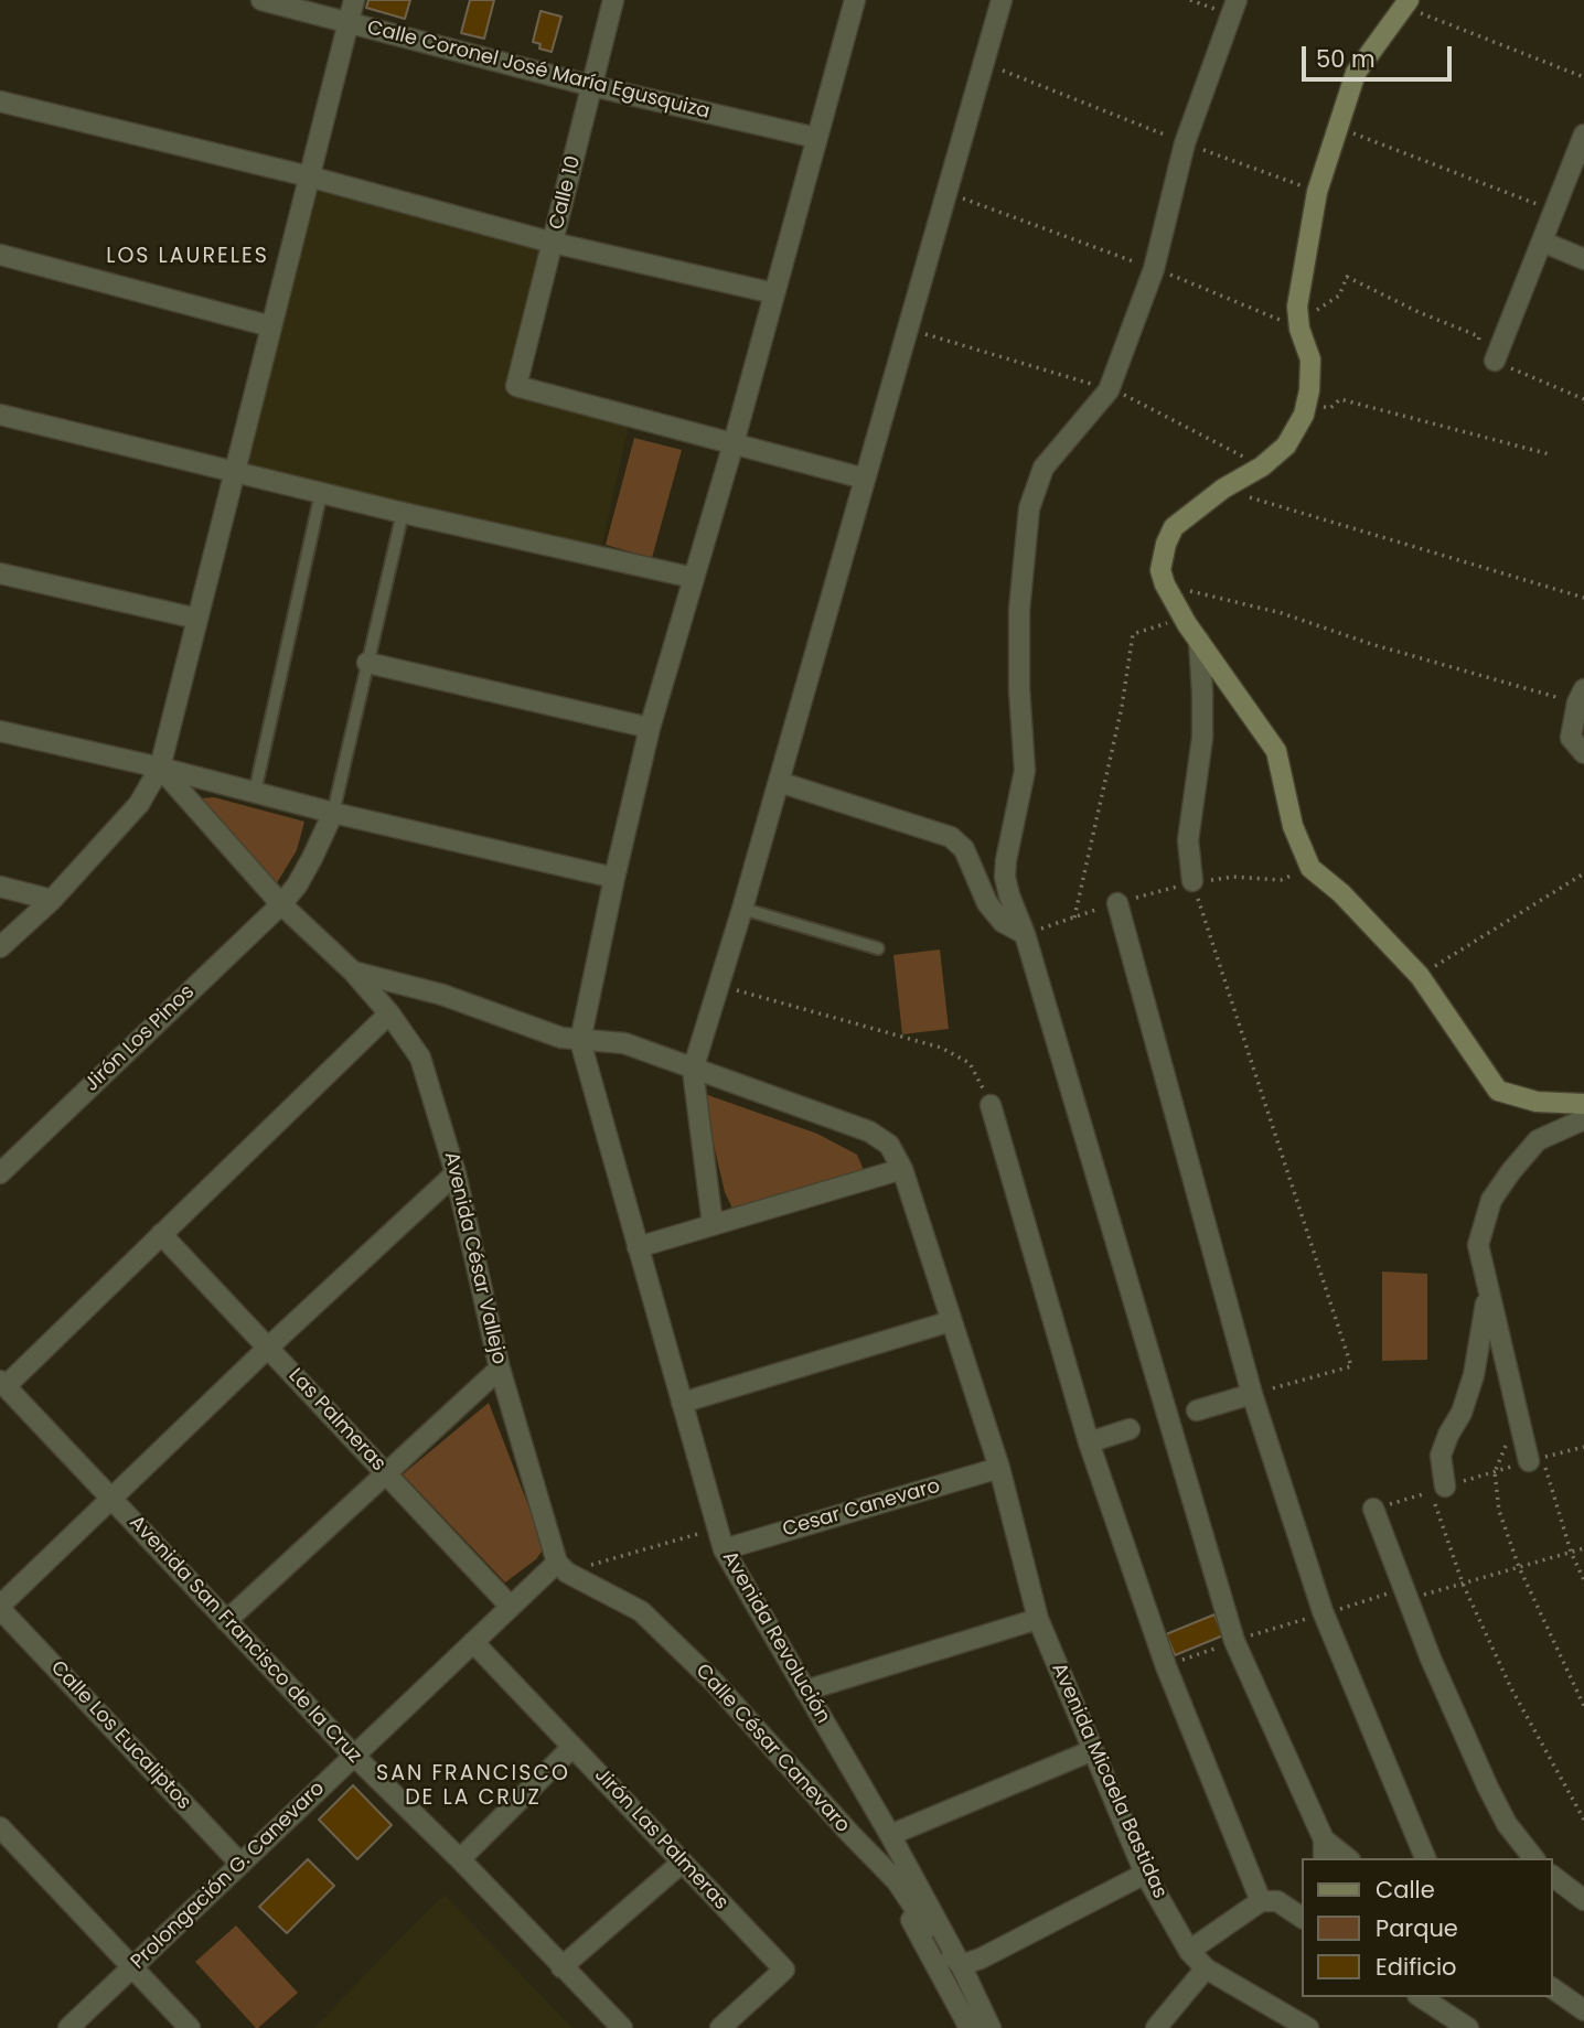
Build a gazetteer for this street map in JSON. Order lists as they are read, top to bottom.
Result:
{
  "streets": {
    "street": [
      "Calle Coronel José María Egusquiza",
      "Calle 10",
      "Jirón Los Pinos",
      "Avenida César Vallejo",
      "Las Palmeras",
      "Cesar Canevaro",
      "Avenida Revolución",
      "Avenida San Francisco de la Cruz",
      "Calle Los Eucaliptos",
      "Calle César Canevaro",
      "Avenida Micaela Bastidas",
      "Jirón Las Palmeras",
      "Prolongación G. Canevaro"
    ]
  },
  "crossings": [
    ["Calle Coronel José María Egusquiza", "Calle 10"],
    ["Jirón Los Pinos", "Avenida César Vallejo"],
    ["Avenida César Vallejo", "Calle César Canevaro"],
    ["Avenida César Vallejo", "Avenida Micaela Bastidas"],
    ["Avenida César Vallejo", "Prolongación G. Canevaro"],
    ["Las Palmeras", "Prolongación G. Canevaro"],
    ["Cesar Canevaro", "Avenida Revolución"],
    ["Cesar Canevaro", "Avenida Micaela Bastidas"],
    ["Avenida Revolución", "Calle César Canevaro"],
    ["Avenida Revolución", "Avenida Micaela Bastidas"],
    ["Avenida San Francisco de la Cruz", "Prolongación G. Canevaro"],
    ["Calle Los Eucaliptos", "Prolongación G. Canevaro"],
    ["Calle César Canevaro", "Prolongación G. Canevaro"],
    ["Jirón Las Palmeras", "Prolongación G. Canevaro"]
  ],
  "districts": ["LOS LAURELES", "SAN FRANCISCO DE LA CRUZ"],
  "legend": ["Calle", "Parque", "Edificio"],
  "scale_bar": "50 m"
}
